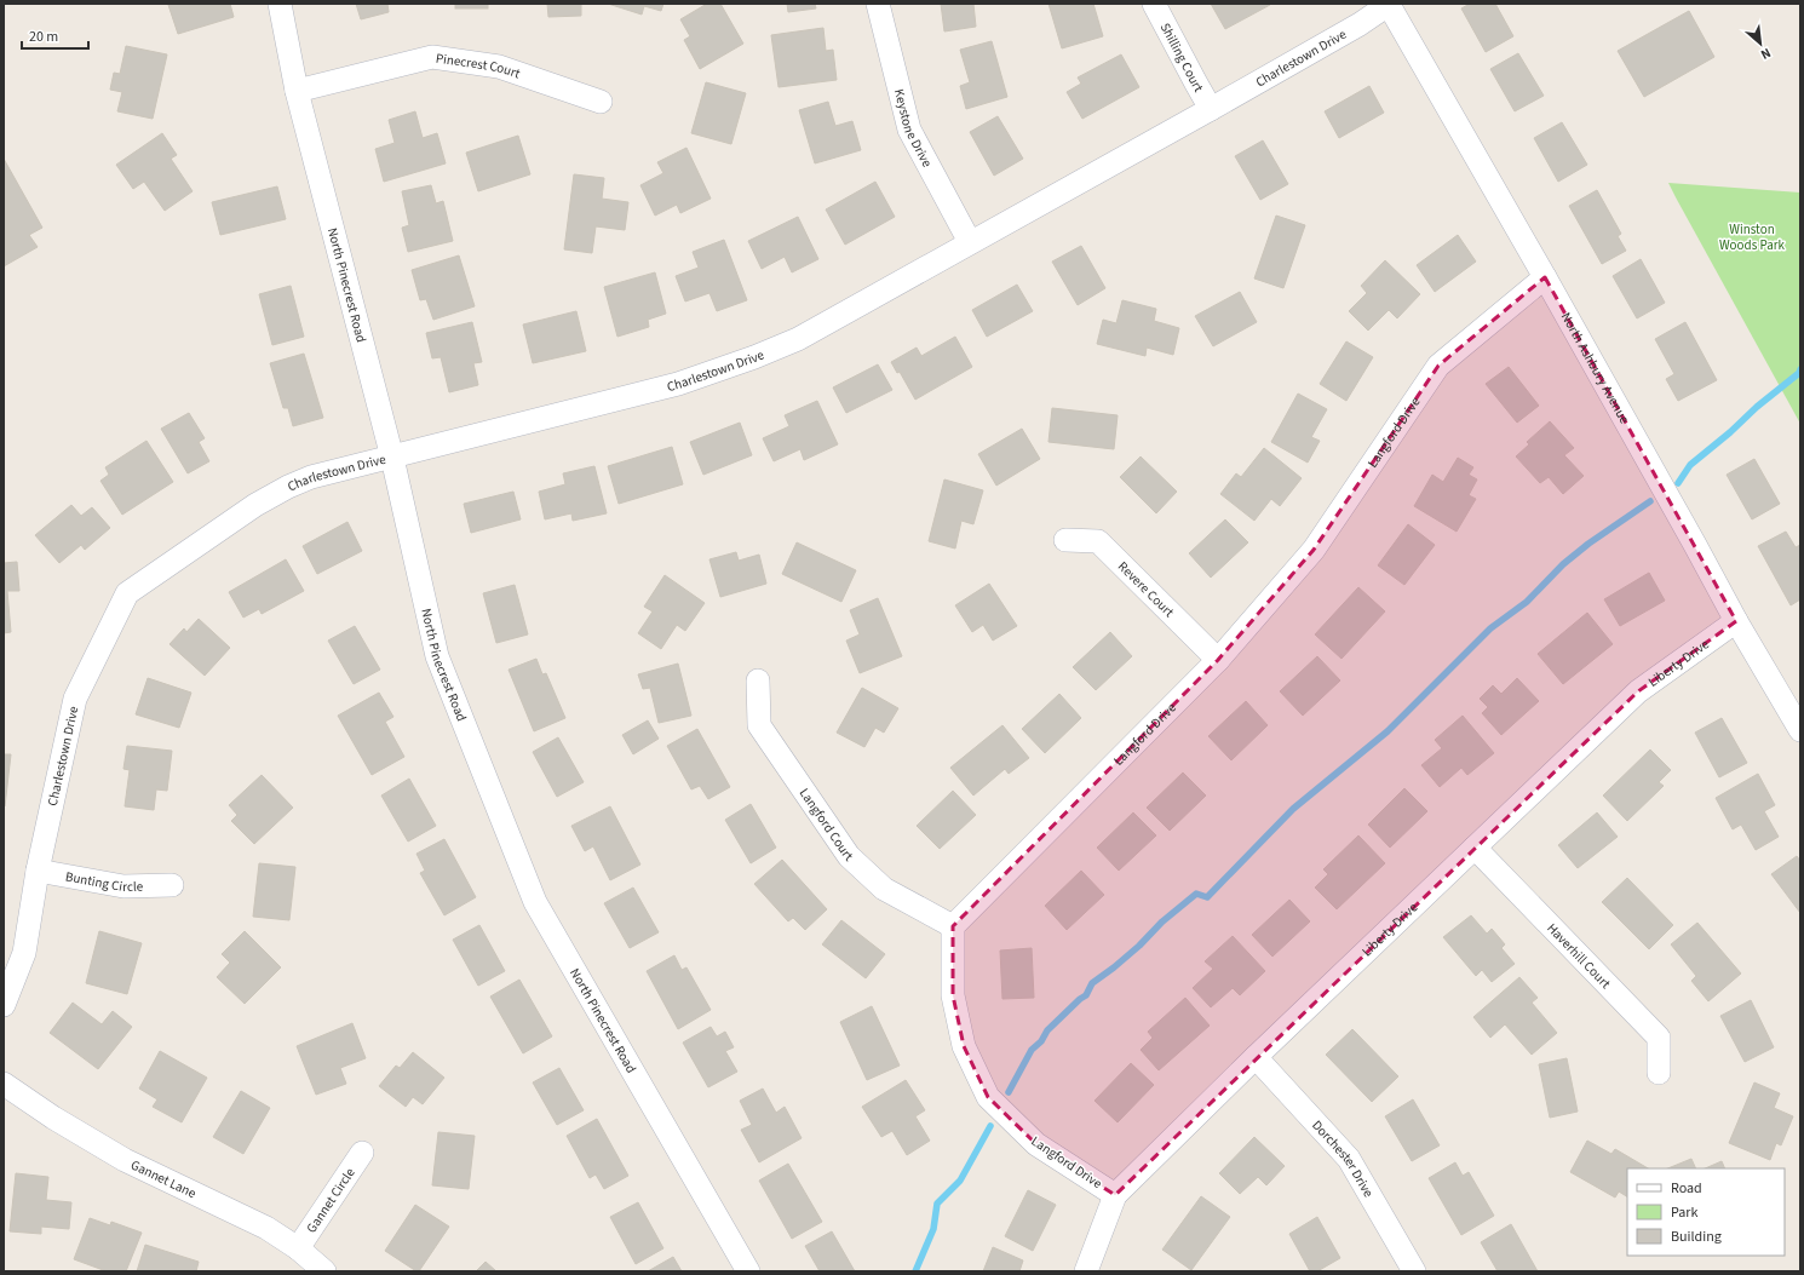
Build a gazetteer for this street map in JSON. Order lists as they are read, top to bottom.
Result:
{
  "streets": {
    "street": [
      "Shilling Court",
      "Charlestown Drive",
      "Pinecrest Court",
      "Keystone Drive",
      "North Pinecrest Road",
      "North Ashbury Avenue",
      "Langford Drive",
      "Revere Court",
      "Liberty Drive",
      "Langford Court",
      "Bunting Circle",
      "Haverhill Court",
      "Dorchester Drive",
      "Gannet Lane",
      "Gannet Circle"
    ]
  },
  "crossings": [
    ["Shilling Court", "Charlestown Drive"],
    ["Charlestown Drive", "Keystone Drive"],
    ["Charlestown Drive", "North Pinecrest Road"],
    ["Charlestown Drive", "North Ashbury Avenue"],
    ["Charlestown Drive", "Bunting Circle"],
    ["Pinecrest Court", "North Pinecrest Road"],
    ["North Ashbury Avenue", "Langford Drive"],
    ["North Ashbury Avenue", "Liberty Drive"],
    ["Langford Drive", "Revere Court"],
    ["Langford Drive", "Liberty Drive"],
    ["Langford Drive", "Langford Court"],
    ["Liberty Drive", "Haverhill Court"],
    ["Liberty Drive", "Dorchester Drive"],
    ["Gannet Lane", "Gannet Circle"]
  ],
  "parks": ["Winston Woods Park"],
  "legend": ["Road", "Park", "Building"],
  "scale_bar": "20 m",
  "north": "bottom right"
}
